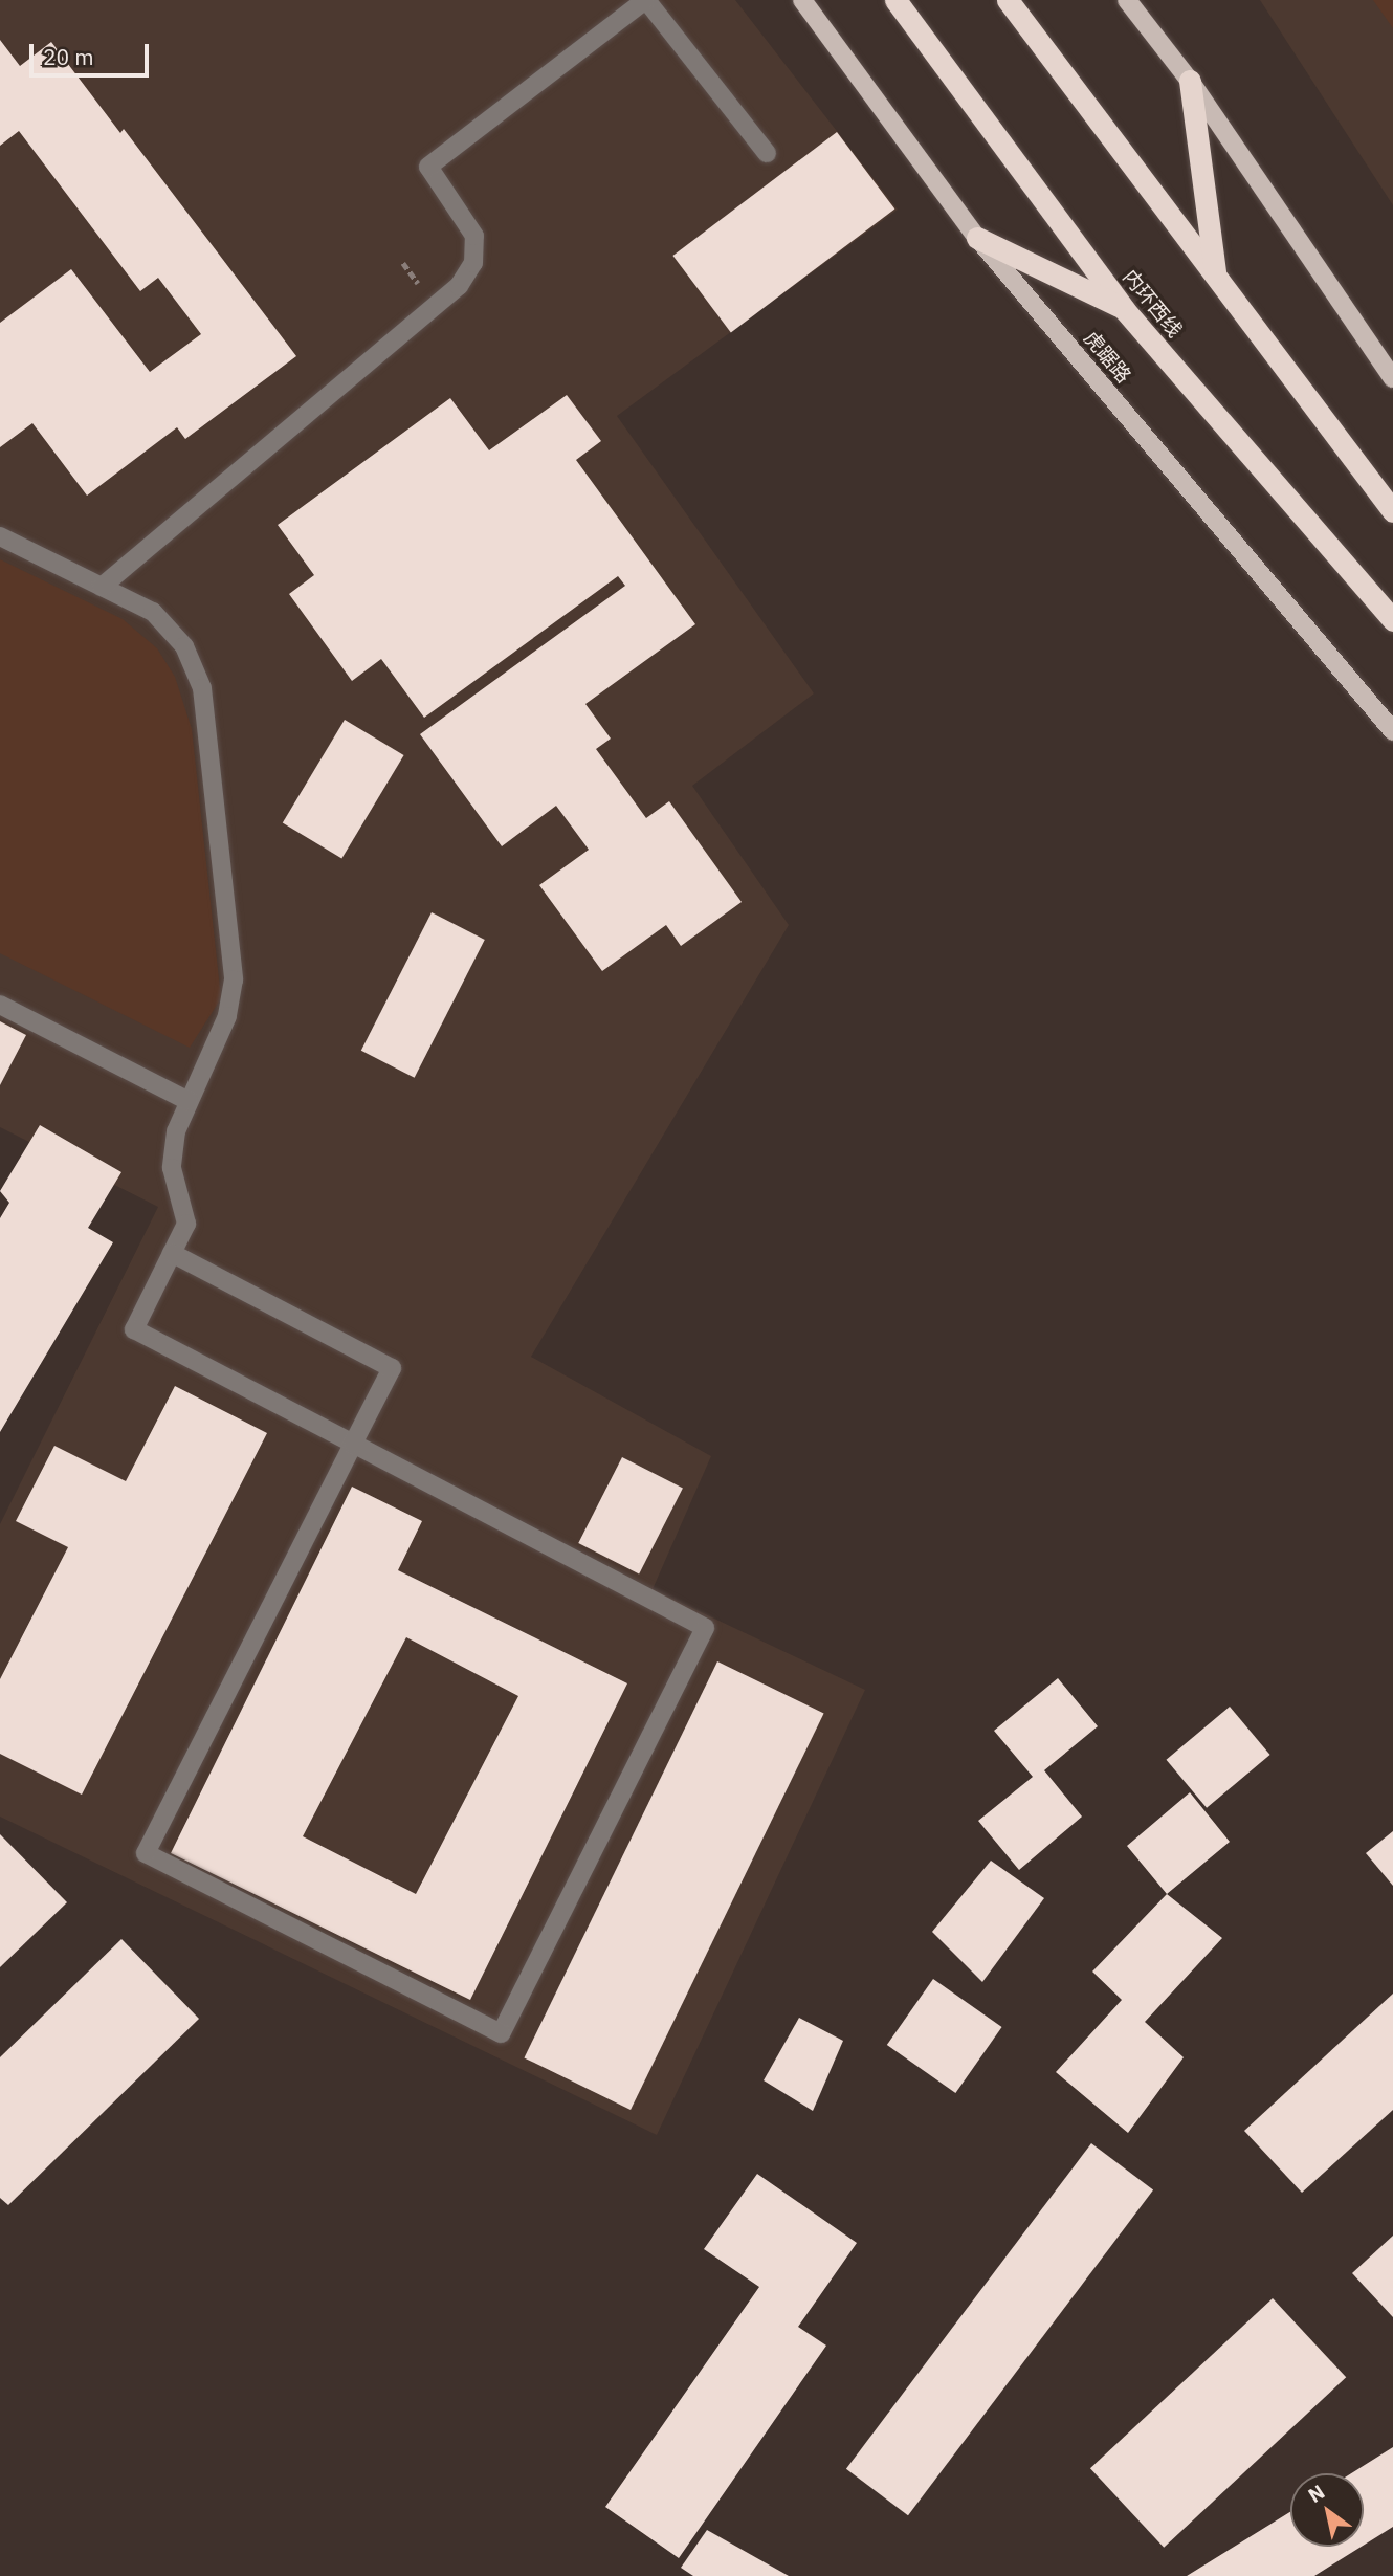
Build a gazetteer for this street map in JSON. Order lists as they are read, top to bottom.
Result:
{
  "streets": {
    "highway": ["内环西线"],
    "main road": ["虎踞路"]
  },
  "scale_bar": "20 m",
  "north": "top left"
}
